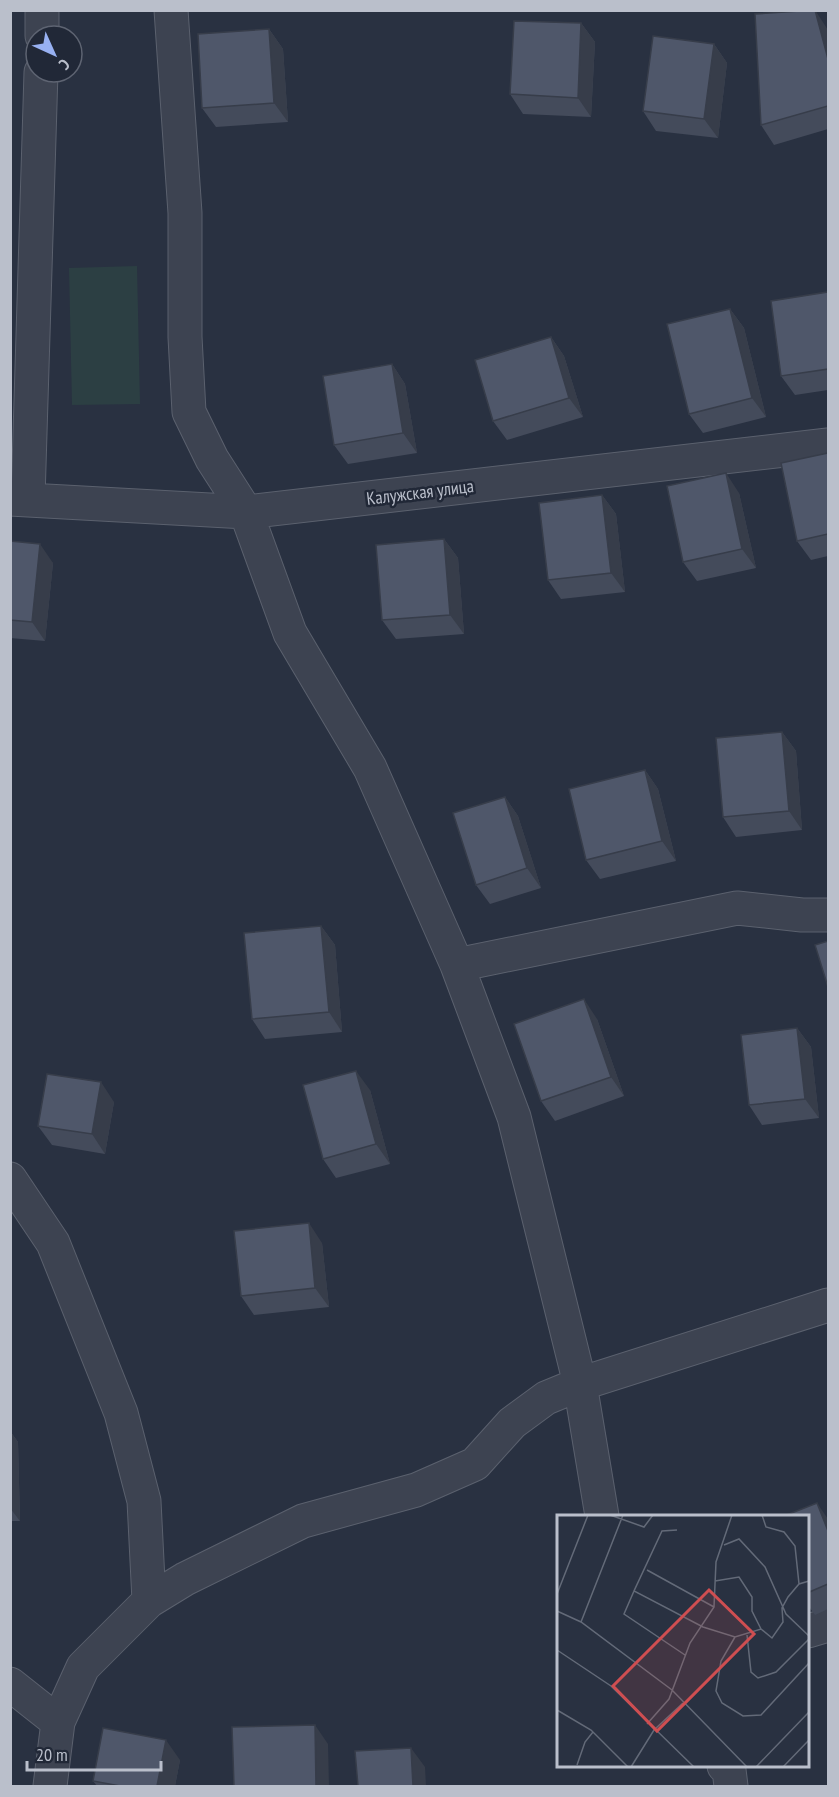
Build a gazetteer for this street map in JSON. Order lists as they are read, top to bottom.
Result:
{
  "streets": {
    "street": ["Калужская улица"]
  },
  "scale_bar": "20 m",
  "north": "bottom right"
}
